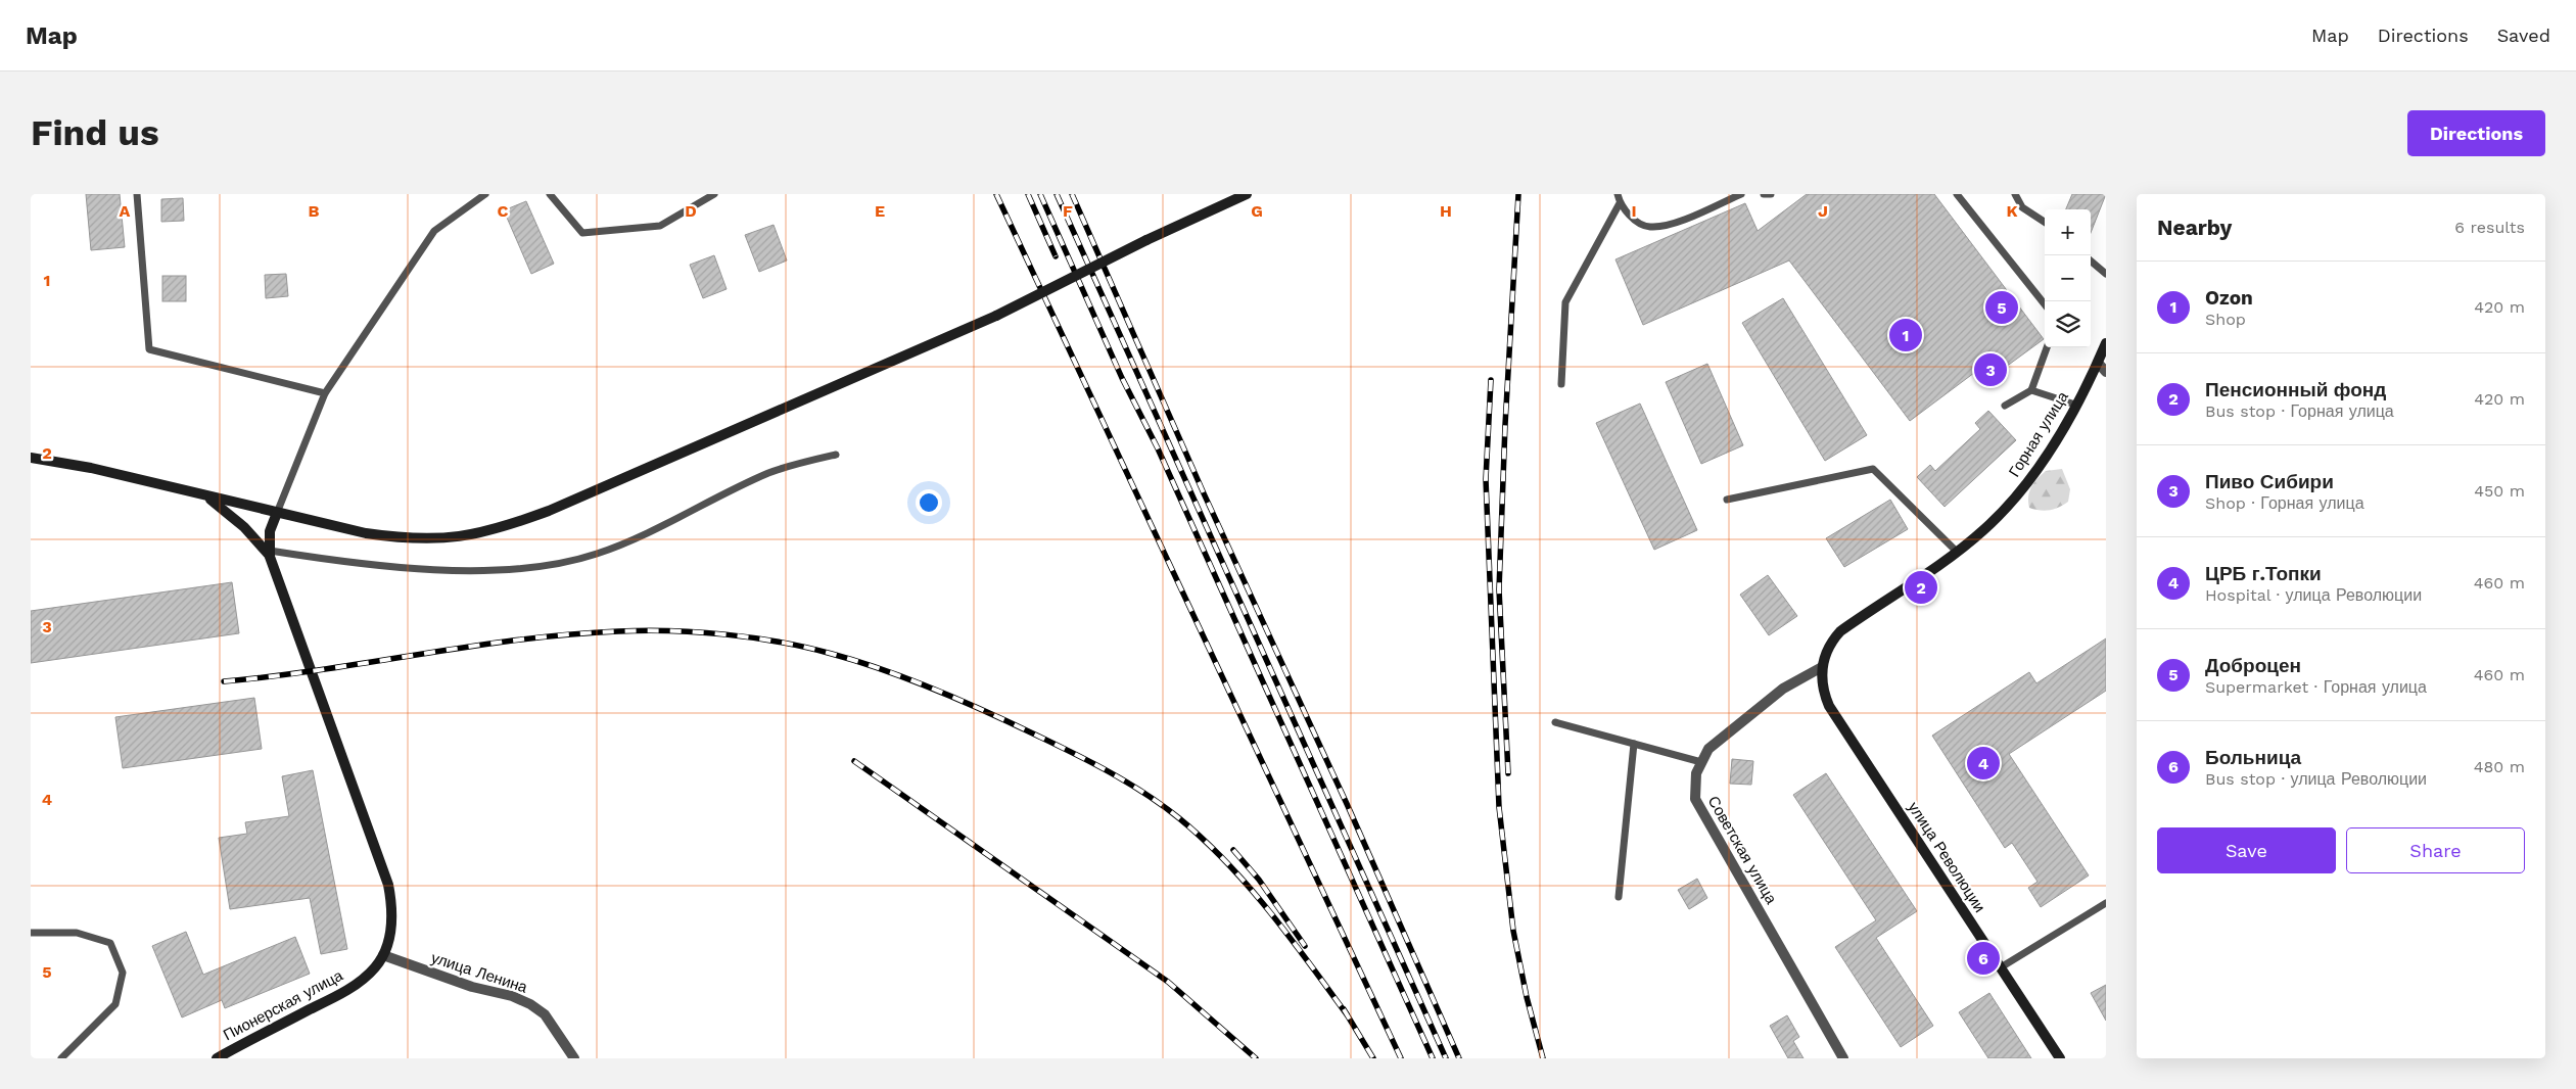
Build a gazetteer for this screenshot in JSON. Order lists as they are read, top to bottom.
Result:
{
  "streets": {
    "street": [
      "Горная улица",
      "Советская улица",
      "улица Революции",
      "улица Ленина",
      "Пионерская улица"
    ]
  },
  "crossings": [
    ["Горная улица", "Советская улица"],
    ["Горная улица", "улица Революции"],
    ["Советская улица", "улица Революции"],
    ["улица Ленина", "Пионерская улица"]
  ],
  "page": {
    "header": "Map",
    "nav": ["Map", "Directions", "Saved"],
    "buttons": [
      "Directions",
      ["Save", "Share"]
    ],
    "title": "Find us",
    "heading": ["Nearby", "6 results"],
    "map_buttons": ["+", "−"],
    "list": [
      {
        "mark": "1",
        "name": "Ozon",
        "note": "Shop",
        "value": "420 m"
      },
      {
        "mark": "2",
        "name": "Пенсионный фонд",
        "note": "Bus stop · Горная улица",
        "value": "420 m"
      },
      {
        "mark": "3",
        "name": "Пиво Сибири",
        "note": "Shop · Горная улица",
        "value": "450 m"
      },
      {
        "mark": "4",
        "name": "ЦРБ г.Топки",
        "note": "Hospital · улица Революции",
        "value": "460 m"
      },
      {
        "mark": "5",
        "name": "Доброцен",
        "note": "Supermarket · Горная улица",
        "value": "460 m"
      },
      {
        "mark": "6",
        "name": "Больница",
        "note": "Bus stop · улица Революции",
        "value": "480 m"
      }
    ],
    "pins": [
      "5",
      "1",
      "3",
      "2",
      "4",
      "6"
    ]
  },
  "grid": {
    "columns": [
      "A",
      "B",
      "C",
      "D",
      "E",
      "F",
      "G",
      "H",
      "I",
      "J",
      "K"
    ],
    "rows": [
      "1",
      "2",
      "3",
      "4",
      "5"
    ]
  }
}
